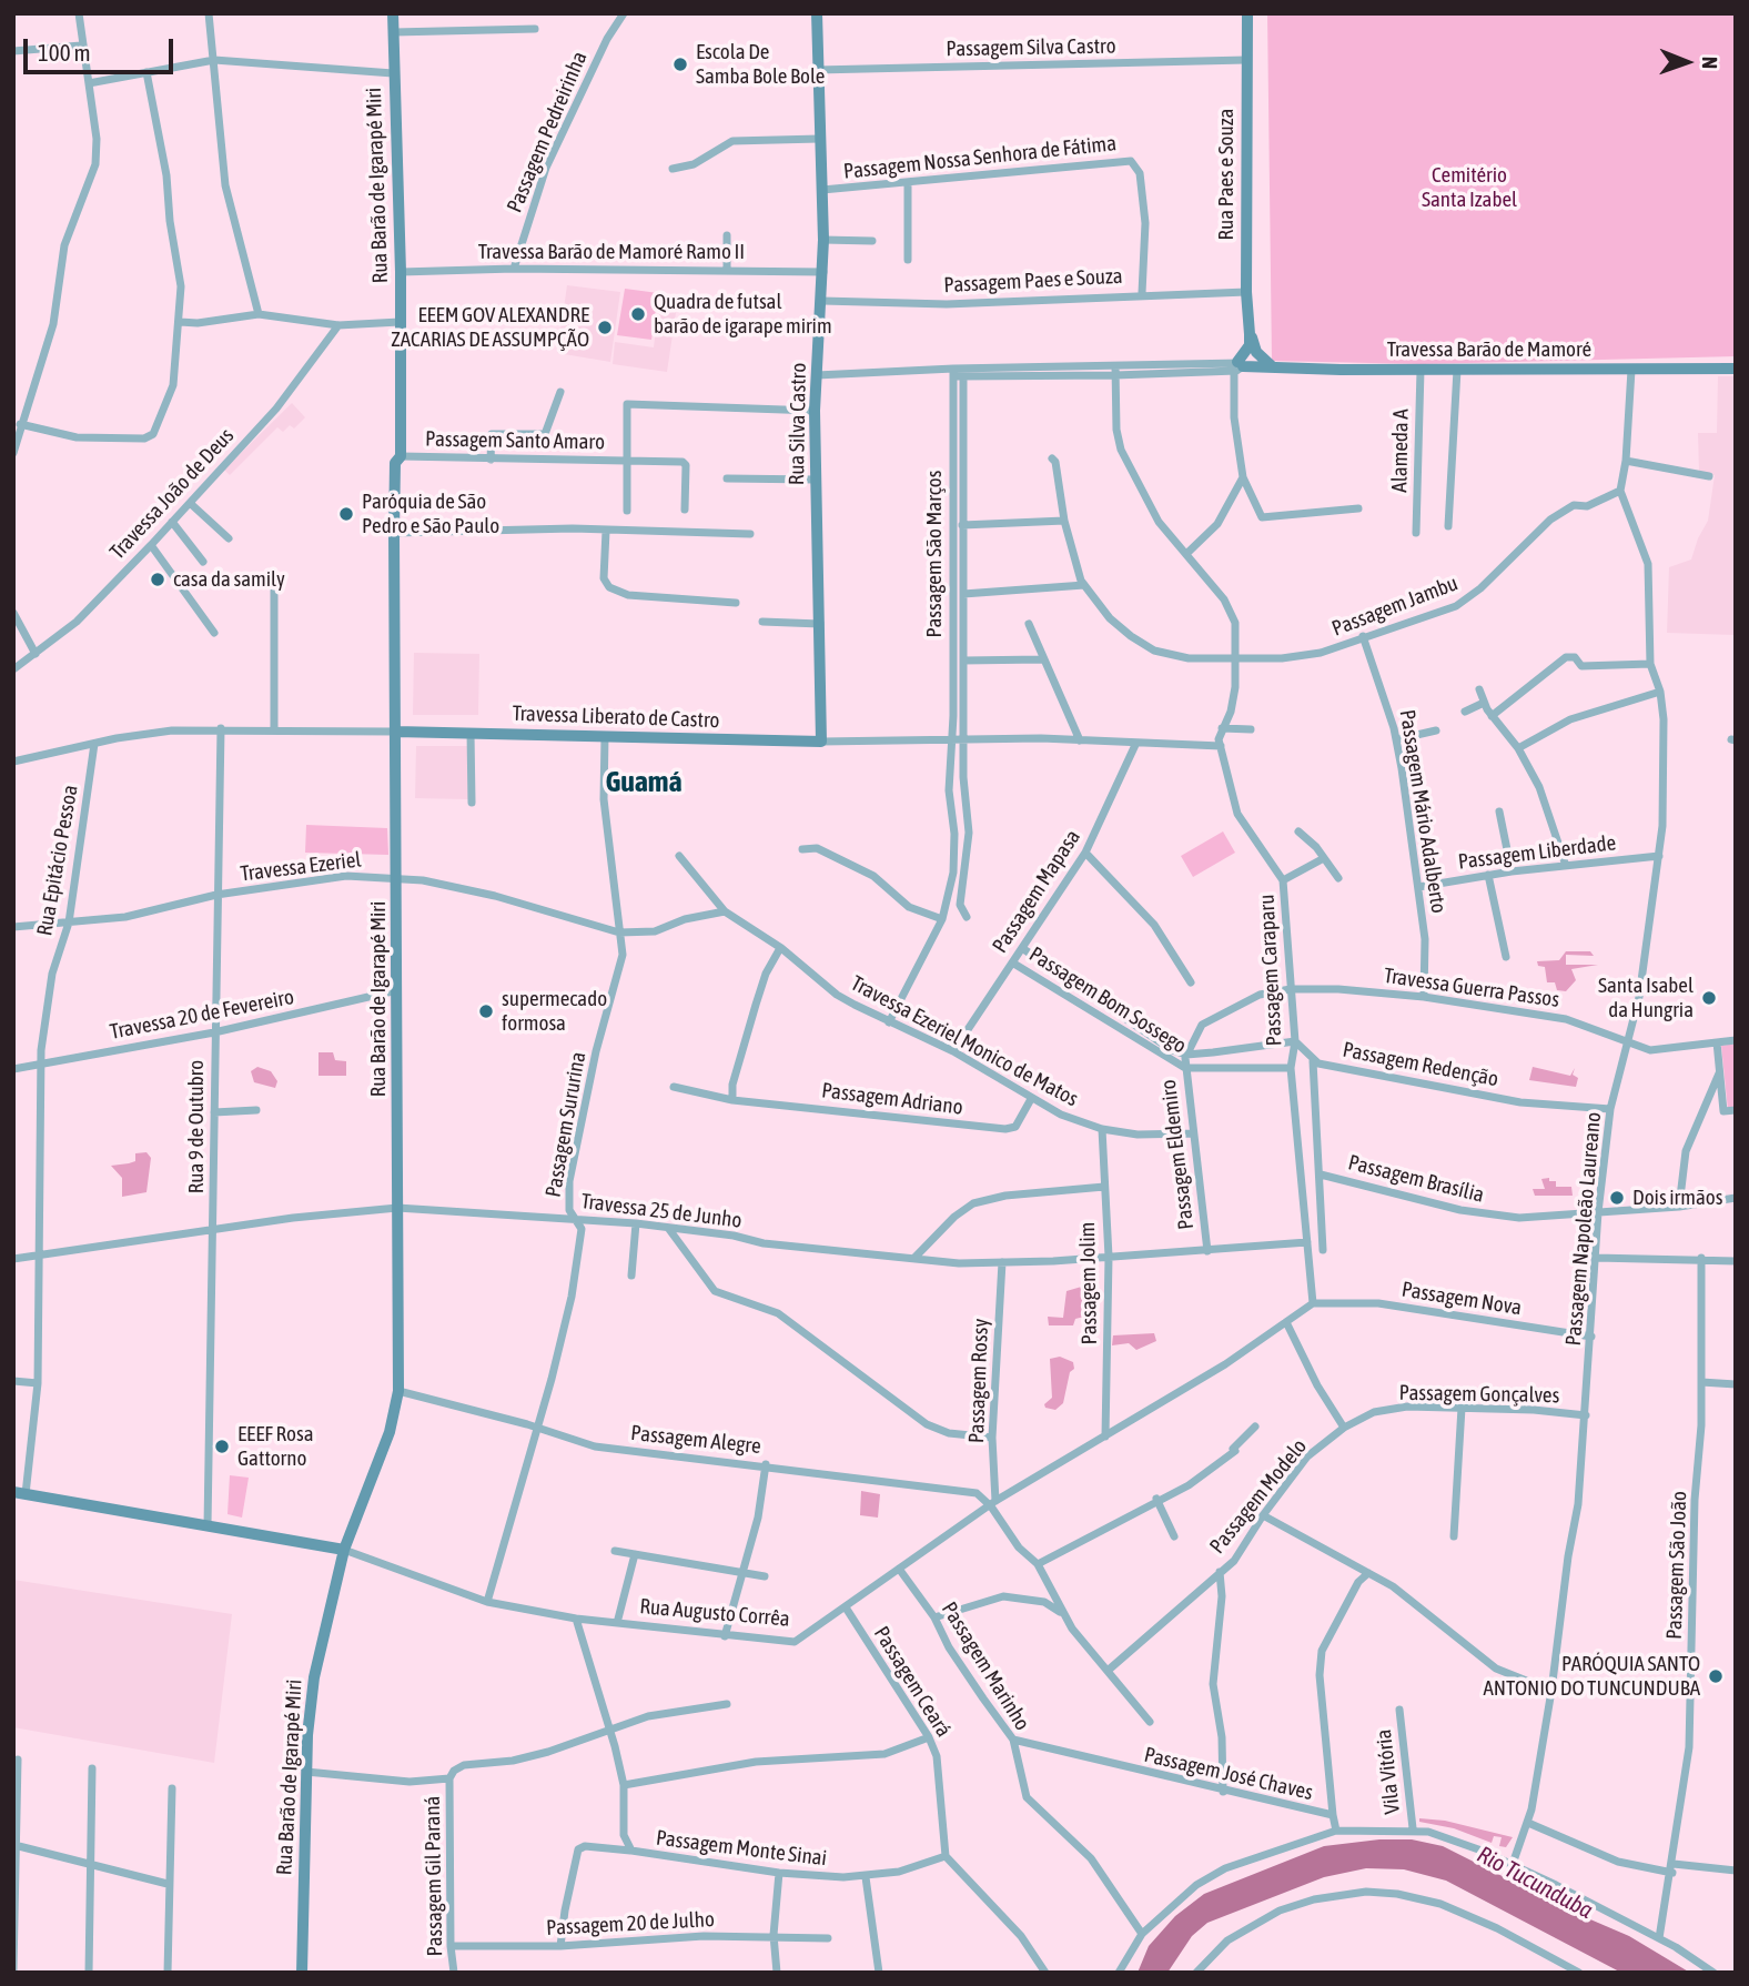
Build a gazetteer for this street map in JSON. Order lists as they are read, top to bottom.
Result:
{
  "streets": {
    "street": [
      "Passagem Silva Castro",
      "Passagem Pedreirinha",
      "Passagem Nossa Senhora de Fátima",
      "Rua Paes e Souza",
      "Rua Barão de Igarapé Miri",
      "Travessa Barão de Mamoré Ramo II",
      "Passagem Paes e Souza",
      "Travessa Barão de Mamoré",
      "Rua Silva Castro",
      "Passagem Santo Amaro",
      "Alameda A",
      "Travessa João de Deus",
      "Passagem São Marços",
      "Passagem Jambu",
      "Travessa Liberato de Castro",
      "Passagem Mário Adalberto",
      "Passagem Liberdade",
      "Rua Epitácio Pessoa",
      "Travessa Ezeriel",
      "Passagem Mapasa",
      "Passagem Caraparu",
      "Travessa Guerra Passos",
      "Passagem Bom Sossego",
      "Travessa 20 de Fevereiro",
      "Travessa Ezeriel Monico de Matos",
      "Passagem Redenção",
      "Passagem Adriano",
      "Passagem Sururina",
      "Rua 9 de Outubro",
      "Passagem Eldemiro",
      "Passagem Brasília",
      "Travessa 25 de Junho",
      "Passagem Napoleão Laureano",
      "Passagem Jolim",
      "Passagem Nova",
      "Passagem Rossy",
      "Passagem Gonçalves",
      "Passagem Alegre",
      "Passagem Modelo",
      "Passagem São João",
      "Rua Augusto Corrêa",
      "Passagem Marinho",
      "Passagem Ceará",
      "Vila Vitória",
      "Passagem José Chaves",
      "Passagem Monte Sinai",
      "Passagem Gil Paraná",
      "Passagem 20 de Julho"
    ]
  },
  "crossings": [
    ["Passagem Silva Castro", "Rua Paes e Souza"],
    ["Passagem Silva Castro", "Rua Silva Castro"],
    ["Passagem Pedreirinha", "Travessa Barão de Mamoré Ramo II"],
    ["Passagem Nossa Senhora de Fátima", "Passagem Paes e Souza"],
    ["Passagem Nossa Senhora de Fátima", "Rua Silva Castro"],
    ["Rua Paes e Souza", "Passagem Paes e Souza"],
    ["Rua Paes e Souza", "Travessa Barão de Mamoré"],
    ["Rua Barão de Igarapé Miri", "Travessa Barão de Mamoré Ramo II"],
    ["Rua Barão de Igarapé Miri", "Passagem Santo Amaro"],
    ["Rua Barão de Igarapé Miri", "Travessa Liberato de Castro"],
    ["Rua Barão de Igarapé Miri", "Travessa Ezeriel"],
    ["Rua Barão de Igarapé Miri", "Travessa 20 de Fevereiro"],
    ["Rua Barão de Igarapé Miri", "Travessa 25 de Junho"],
    ["Rua Barão de Igarapé Miri", "Passagem Alegre"],
    ["Rua Barão de Igarapé Miri", "Rua Augusto Corrêa"],
    ["Travessa Barão de Mamoré Ramo II", "Rua Silva Castro"],
    ["Passagem Paes e Souza", "Rua Silva Castro"],
    ["Travessa Barão de Mamoré", "Rua Silva Castro"],
    ["Travessa Barão de Mamoré", "Alameda A"],
    ["Travessa Barão de Mamoré", "Passagem São Marços"],
    ["Travessa Barão de Mamoré", "Passagem Caraparu"],
    ["Rua Silva Castro", "Passagem Santo Amaro"],
    ["Rua Silva Castro", "Travessa Liberato de Castro"],
    ["Passagem São Marços", "Travessa Liberato de Castro"],
    ["Passagem São Marços", "Travessa Ezeriel Monico de Matos"],
    ["Passagem Jambu", "Passagem Mário Adalberto"],
    ["Passagem Jambu", "Passagem Caraparu"],
    ["Passagem Jambu", "Passagem Napoleão Laureano"],
    ["Travessa Liberato de Castro", "Rua Epitácio Pessoa"],
    ["Travessa Liberato de Castro", "Passagem Mapasa"],
    ["Travessa Liberato de Castro", "Passagem Caraparu"],
    ["Travessa Liberato de Castro", "Passagem Sururina"],
    ["Travessa Liberato de Castro", "Rua 9 de Outubro"],
    ["Passagem Mário Adalberto", "Passagem Liberdade"],
    ["Passagem Mário Adalberto", "Travessa Guerra Passos"],
    ["Passagem Liberdade", "Passagem Napoleão Laureano"],
    ["Rua Epitácio Pessoa", "Travessa Ezeriel"],
    ["Rua Epitácio Pessoa", "Travessa 20 de Fevereiro"],
    ["Rua Epitácio Pessoa", "Travessa 25 de Junho"],
    ["Rua Epitácio Pessoa", "Rua Augusto Corrêa"],
    ["Travessa Ezeriel", "Travessa Ezeriel Monico de Matos"],
    ["Travessa Ezeriel", "Passagem Sururina"],
    ["Travessa Ezeriel", "Rua 9 de Outubro"],
    ["Passagem Mapasa", "Passagem Bom Sossego"],
    ["Passagem Mapasa", "Travessa Ezeriel Monico de Matos"],
    ["Passagem Caraparu", "Travessa Guerra Passos"],
    ["Passagem Caraparu", "Passagem Bom Sossego"],
    ["Passagem Caraparu", "Passagem Redenção"],
    ["Passagem Caraparu", "Passagem Brasília"],
    ["Passagem Caraparu", "Travessa 25 de Junho"],
    ["Passagem Caraparu", "Passagem Nova"],
    ["Passagem Caraparu", "Rua Augusto Corrêa"],
    ["Travessa Guerra Passos", "Passagem Bom Sossego"],
    ["Travessa Guerra Passos", "Passagem Napoleão Laureano"],
    ["Passagem Bom Sossego", "Passagem Eldemiro"],
    ["Travessa 20 de Fevereiro", "Rua 9 de Outubro"],
    ["Travessa Ezeriel Monico de Matos", "Passagem Adriano"],
    ["Travessa Ezeriel Monico de Matos", "Passagem Eldemiro"],
    ["Travessa Ezeriel Monico de Matos", "Passagem Jolim"],
    ["Passagem Redenção", "Passagem Napoleão Laureano"],
    ["Passagem Sururina", "Travessa 25 de Junho"],
    ["Passagem Sururina", "Passagem Alegre"],
    ["Passagem Sururina", "Rua Augusto Corrêa"],
    ["Rua 9 de Outubro", "Travessa 25 de Junho"],
    ["Rua 9 de Outubro", "Rua Augusto Corrêa"],
    ["Passagem Eldemiro", "Travessa 25 de Junho"],
    ["Passagem Brasília", "Passagem Napoleão Laureano"],
    ["Travessa 25 de Junho", "Passagem Jolim"],
    ["Travessa 25 de Junho", "Passagem Rossy"],
    ["Passagem Napoleão Laureano", "Passagem Nova"],
    ["Passagem Napoleão Laureano", "Passagem Gonçalves"],
    ["Passagem Jolim", "Rua Augusto Corrêa"],
    ["Passagem Nova", "Rua Augusto Corrêa"],
    ["Passagem Rossy", "Passagem Alegre"],
    ["Passagem Rossy", "Passagem Modelo"],
    ["Passagem Rossy", "Rua Augusto Corrêa"],
    ["Passagem Gonçalves", "Passagem Modelo"],
    ["Passagem Alegre", "Rua Augusto Corrêa"],
    ["Rua Augusto Corrêa", "Passagem Marinho"],
    ["Rua Augusto Corrêa", "Passagem Ceará"],
    ["Rua Augusto Corrêa", "Passagem Monte Sinai"],
    ["Passagem Marinho", "Passagem José Chaves"],
    ["Passagem Ceará", "Passagem Monte Sinai"],
    ["Passagem Gil Paraná", "Passagem 20 de Julho"]
  ],
  "districts": ["Guamá"],
  "water": ["Rio Tucunduba"],
  "parks": ["Cemitério Santa Izabel"],
  "places": [
    "Escola De Samba Bole Bole",
    "Quadra de futsal barão de igarape mirim",
    "EEEM GOV ALEXANDRE ZACARIAS DE ASSUMPÇÃO",
    "Paróquia de São Pedro e São Paulo",
    "casa da samily",
    "Santa Isabel da Hungria",
    "supermecado formosa",
    "Dois irmãos",
    "EEEF Rosa Gattorno",
    "PARÓQUIA SANTO ANTONIO DO TUNCUNDUBA"
  ],
  "scale_bar": "100 m",
  "north": "right"
}
